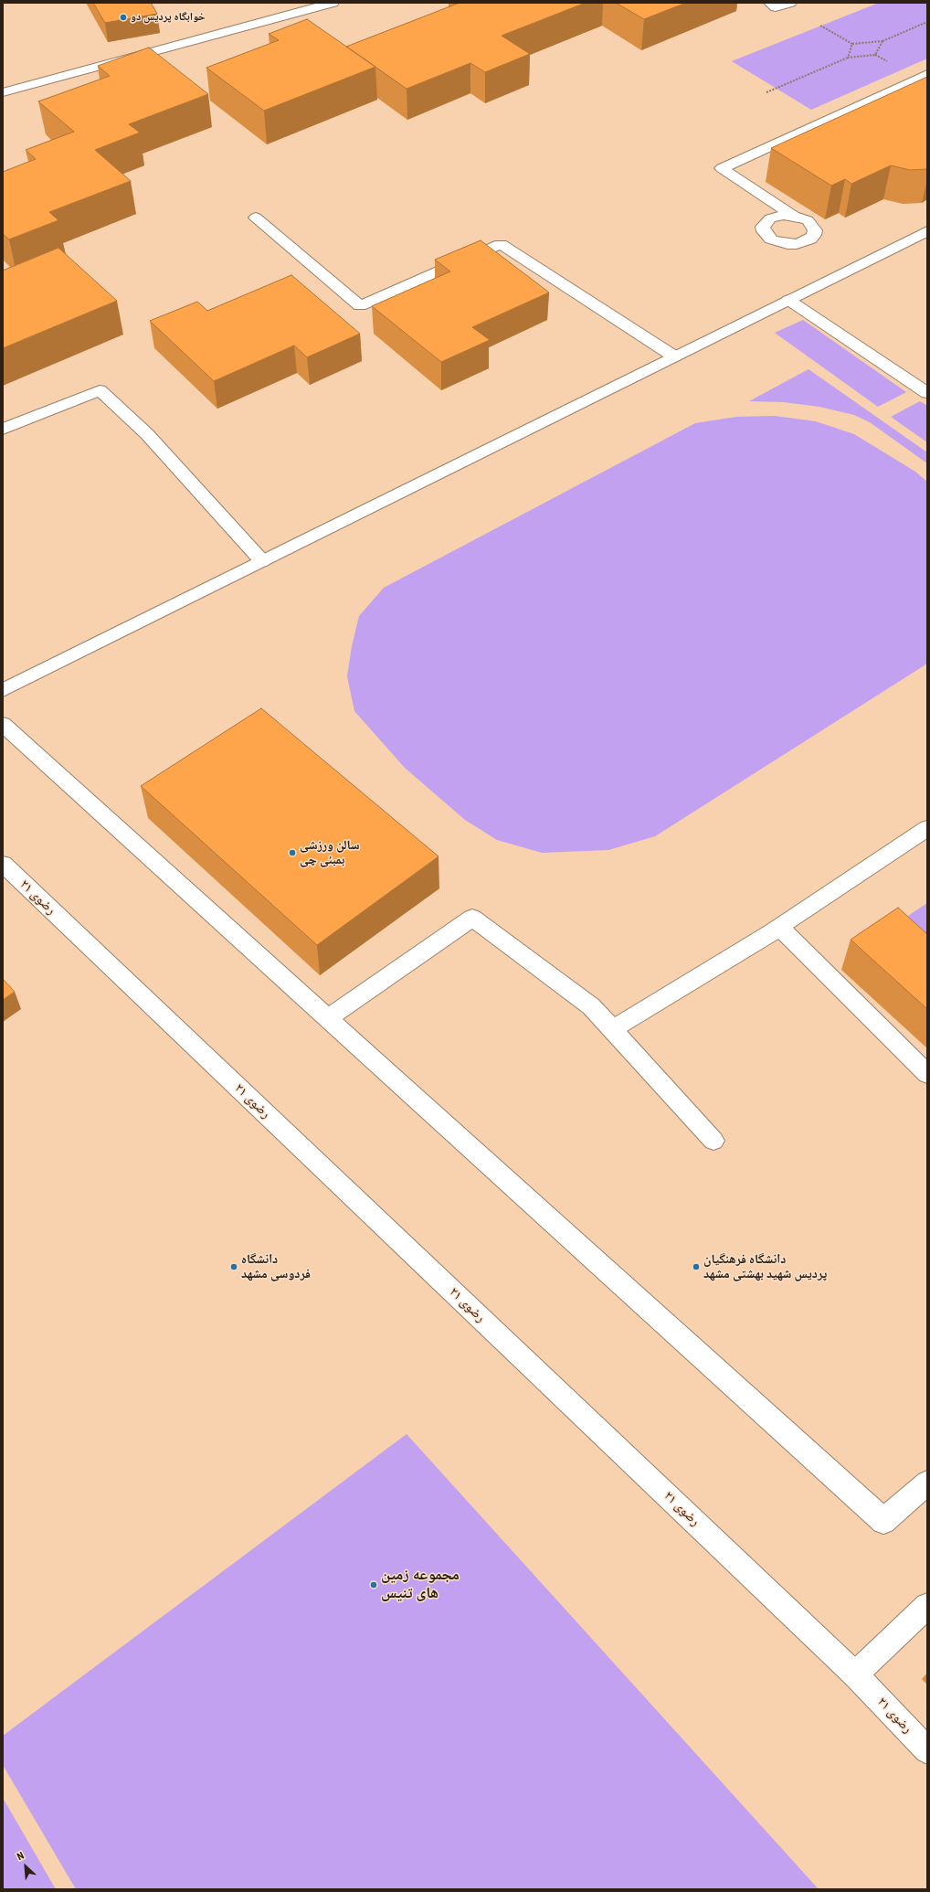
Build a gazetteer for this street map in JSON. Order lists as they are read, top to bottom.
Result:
{
  "streets": {
    "street": ["رضوی ۲۱"]
  },
  "places": [
    "خوابگاه پردیس دو",
    "سالن ورزشی بمبئی چی",
    "دانشگاه فردوسی مشهد",
    "دانشگاه فرهنگیان پردیس شهید بهشتی مشهد",
    "مجموعه زمین های تنیس"
  ],
  "north": "top left"
}
